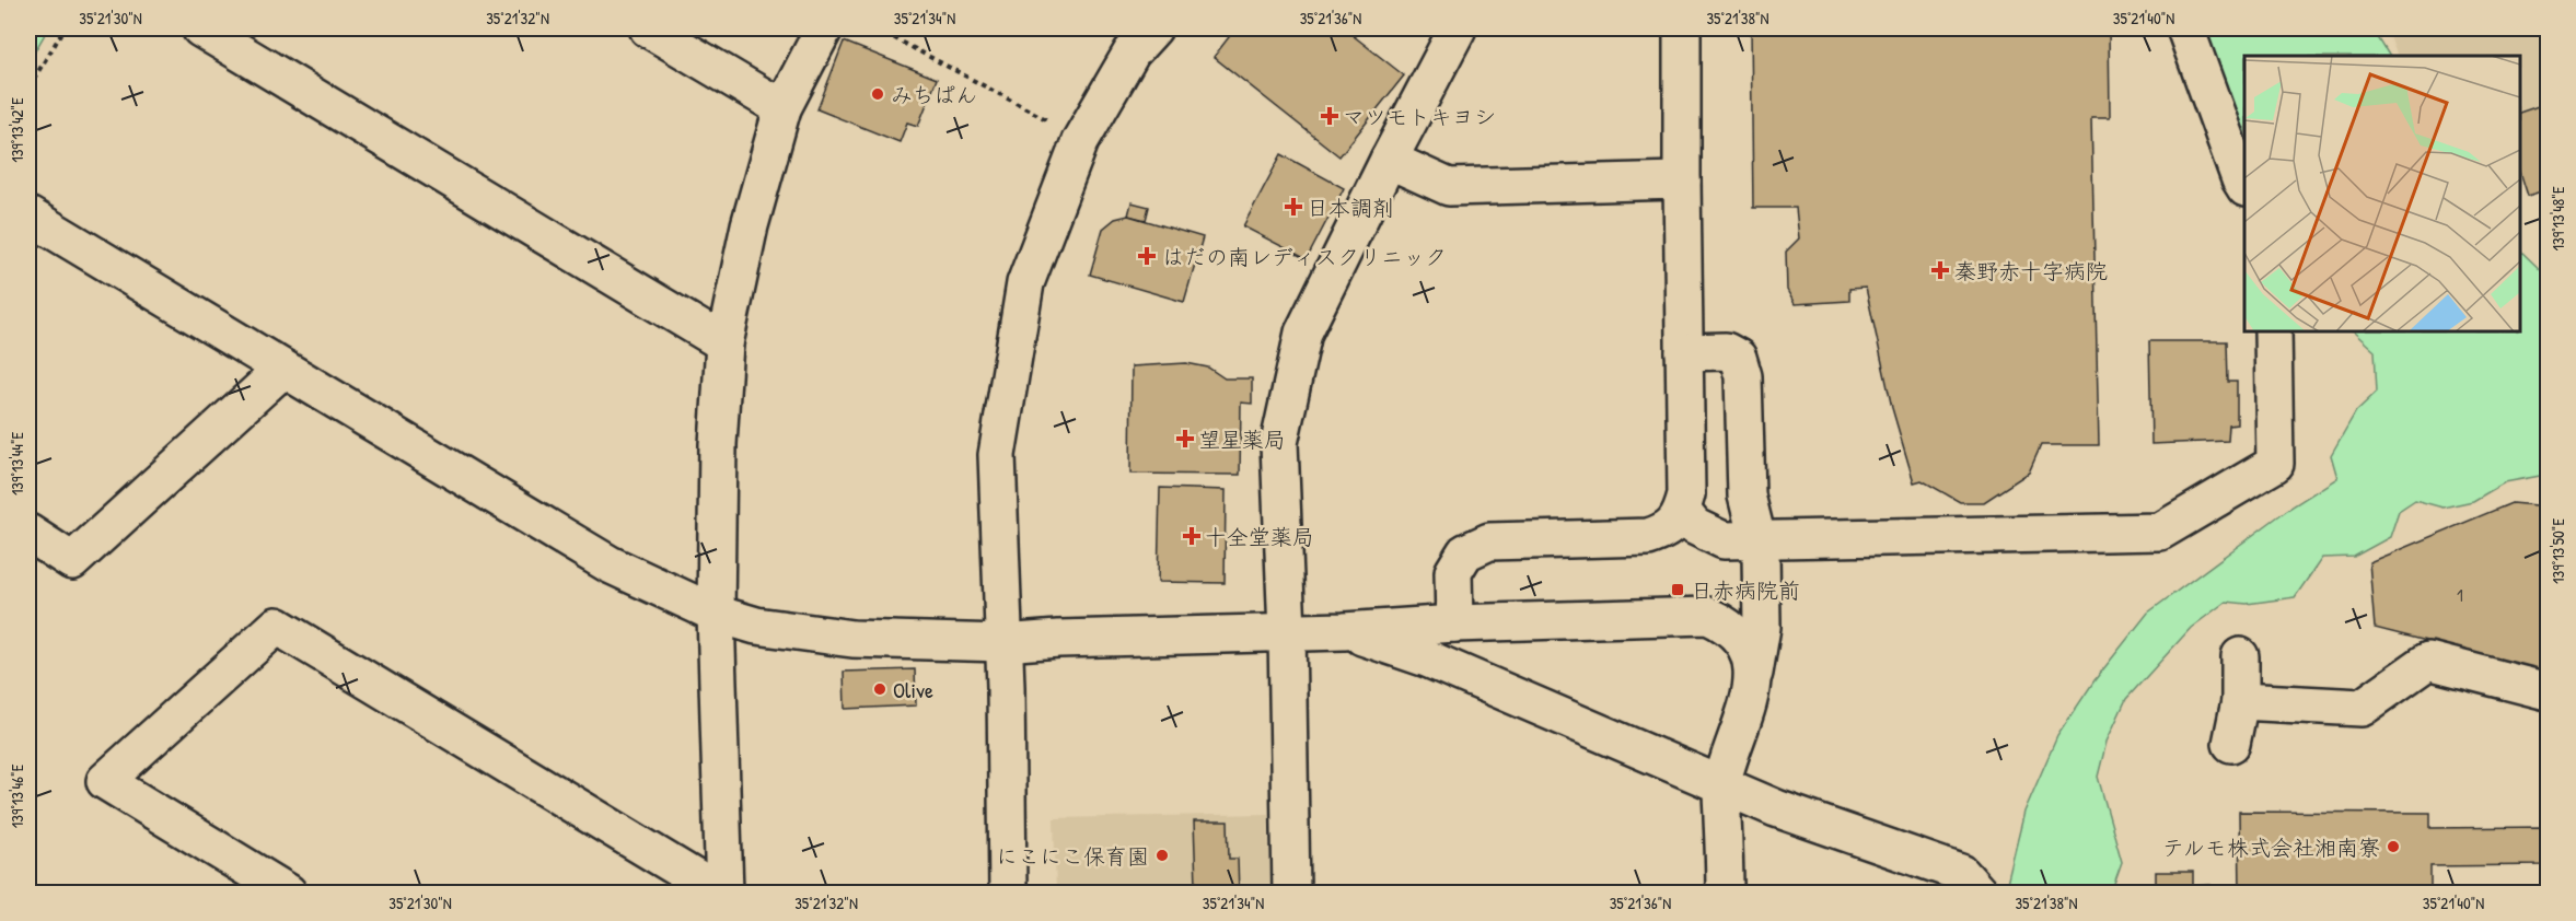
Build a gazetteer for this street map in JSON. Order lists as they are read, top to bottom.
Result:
{
  "places": {
    "other": [
      "みちぱん",
      "Olive",
      "テルモ株式会社湘南寮",
      "にこにこ保育園"
    ],
    "health": [
      "マツモトキヨシ",
      "日本調剤",
      "はだの南レディスクリニック",
      "秦野赤十字病院",
      "望星薬局",
      "十全堂薬局"
    ],
    "transit": ["日赤病院前"]
  },
  "house_numbers": ["1"],
  "coordinates": [
    "35°21'30\"N",
    "35°21'32\"N",
    "35°21'34\"N",
    "35°21'36\"N",
    "35°21'38\"N",
    "35°21'40\"N",
    "139°13'42\"E",
    "139°13'48\"E",
    "139°13'44\"E",
    "139°13'50\"E",
    "139°13'46\"E"
  ]
}
